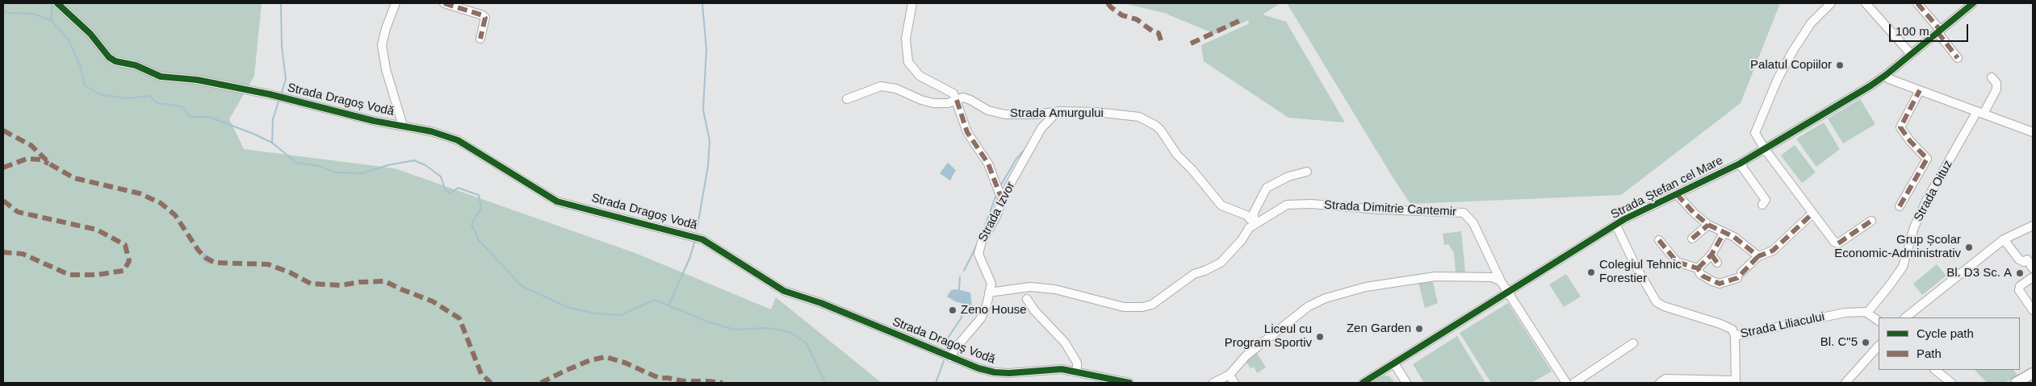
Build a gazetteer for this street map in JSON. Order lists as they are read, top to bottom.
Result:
{
  "streets": {
    "street": [
      "Strada Dragoș Vodă",
      "Strada Amurgului",
      "Strada Ștefan cel Mare",
      "Strada Oituz",
      "Strada Dimitrie Cantemir",
      "Strada Izvor",
      "Strada Liliacului"
    ]
  },
  "crossings": [
    ["Strada Dragoș Vodă", "Strada Izvor"],
    ["Strada Amurgului", "Strada Dimitrie Cantemir"],
    ["Strada Amurgului", "Strada Izvor"],
    ["Strada Ștefan cel Mare", "Strada Dimitrie Cantemir"],
    ["Strada Ștefan cel Mare", "Strada Liliacului"],
    ["Strada Oituz", "Strada Liliacului"],
    ["Strada Dimitrie Cantemir", "Strada Izvor"]
  ],
  "places": [
    "Palatul Copiilor",
    "Grup Școlar Economic-Administrativ",
    "Colegiul Tehnic Forestier",
    "Bl. D3 Sc. A",
    "Zeno House",
    "Zen Garden",
    "Liceul cu Program Sportiv",
    "Bl. C\"5"
  ],
  "legend": ["Cycle path", "Path"],
  "scale_bar": "100 m"
}
